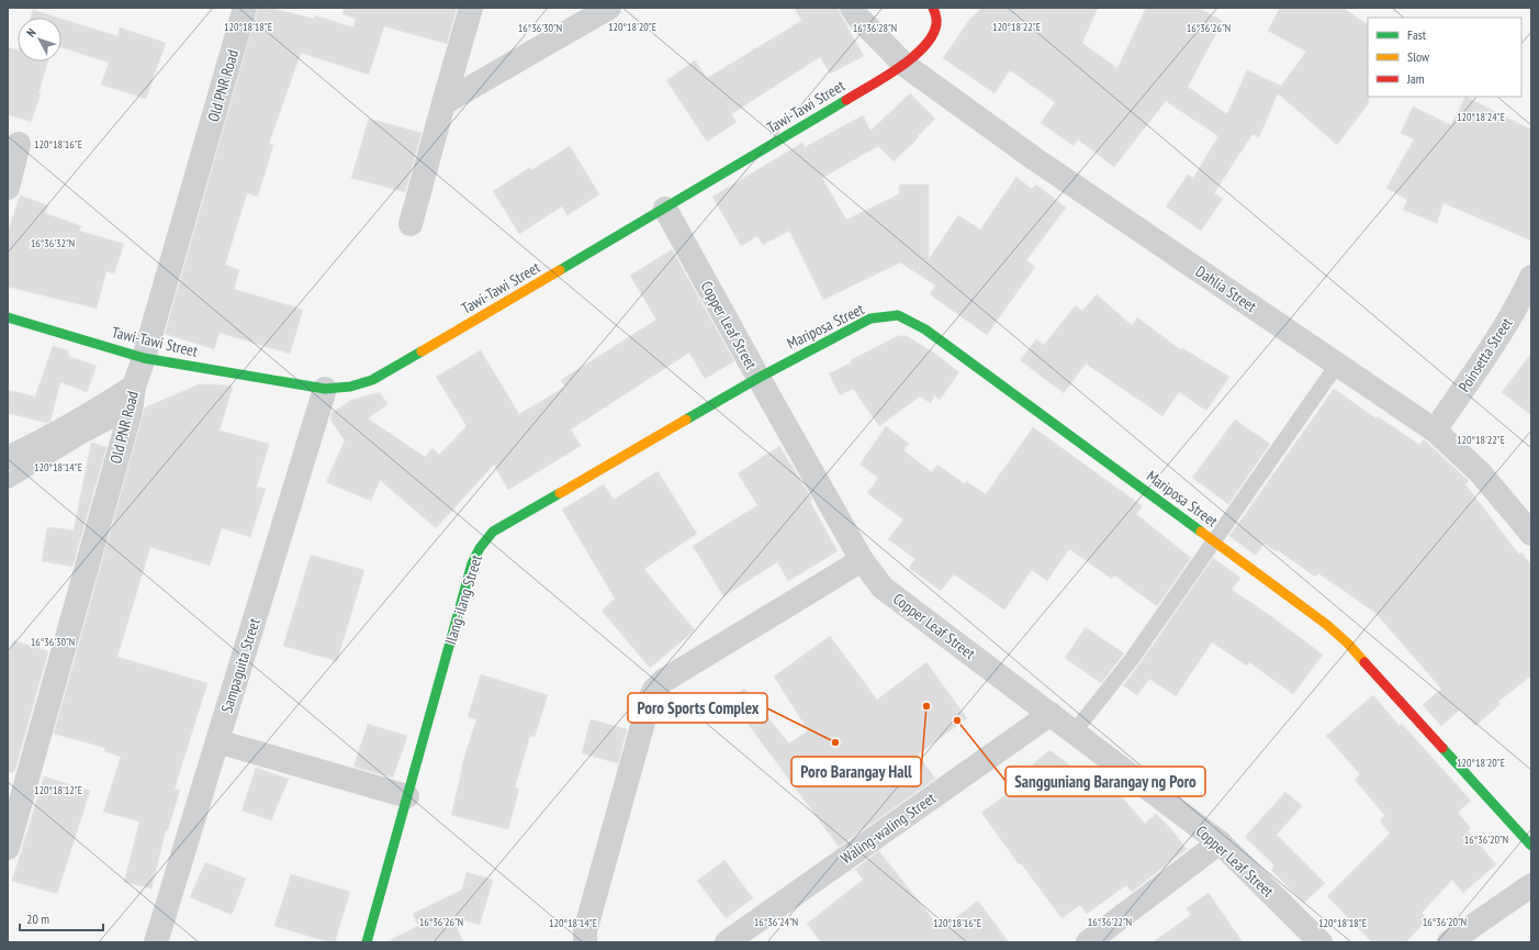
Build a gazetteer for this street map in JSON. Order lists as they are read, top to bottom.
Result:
{
  "streets": {
    "street": [
      "Old PNR Road",
      "Tawi-Tawi Street",
      "Dahlia Street",
      "Copper Leaf Street",
      "Mariposa Street",
      "Poinsetta Street",
      "Ilang-ilang Street",
      "Sampaguita Street",
      "Waling-waling Street"
    ]
  },
  "crossings": [
    ["Old PNR Road", "Tawi-Tawi Street"],
    ["Tawi-Tawi Street", "Dahlia Street"],
    ["Tawi-Tawi Street", "Copper Leaf Street"],
    ["Tawi-Tawi Street", "Sampaguita Street"],
    ["Dahlia Street", "Poinsetta Street"],
    ["Copper Leaf Street", "Mariposa Street"],
    ["Copper Leaf Street", "Ilang-ilang Street"],
    ["Copper Leaf Street", "Waling-waling Street"],
    ["Mariposa Street", "Ilang-ilang Street"]
  ],
  "places": ["Poro Barangay Hall", "Sangguniang Barangay ng Poro", "Poro Sports Complex"],
  "legend": ["Fast", "Slow", "Jam"],
  "scale_bar": "20 m",
  "north": "top left",
  "coordinates": [
    "120°18'18\"E",
    "120°18'20\"E",
    "120°18'22\"E",
    "16°36'30\"N",
    "16°36'28\"N",
    "16°36'26\"N",
    "120°18'24\"E",
    "120°18'16\"E",
    "16°36'32\"N",
    "120°18'14\"E",
    "120°18'12\"E",
    "16°36'20\"N",
    "16°36'24\"N",
    "16°36'22\"N"
  ]
}
